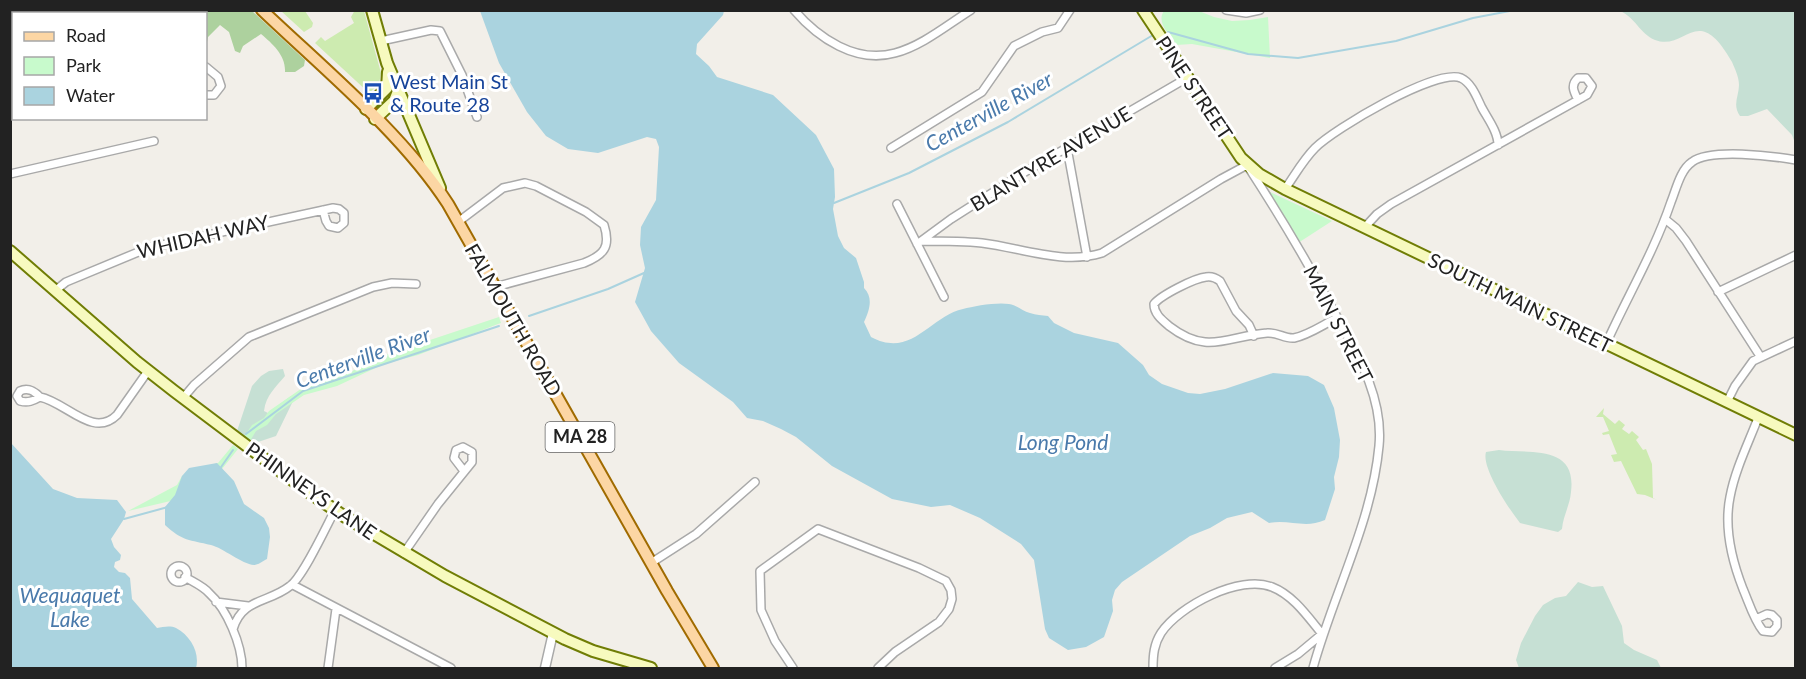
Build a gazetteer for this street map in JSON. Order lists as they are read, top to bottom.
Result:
{
  "streets": {
    "main road": [
      "PINE STREET",
      "SOUTH MAIN STREET",
      "FALMOUTH ROAD",
      "MA 28",
      "PHINNEYS LANE"
    ],
    "street": ["BLANTYRE AVENUE", "WHIDAH WAY", "MAIN STREET"]
  },
  "crossings": [
    ["PINE STREET", "BLANTYRE AVENUE"],
    ["PINE STREET", "SOUTH MAIN STREET"],
    ["PINE STREET", "MAIN STREET"],
    ["WHIDAH WAY", "PHINNEYS LANE"],
    ["SOUTH MAIN STREET", "MAIN STREET"]
  ],
  "water": ["Centerville River", "Long Pond", "Wequaquet Lake"],
  "places": {
    "bus stop": ["West Main St & Route 28"]
  },
  "legend": ["Road", "Park", "Water"]
}
